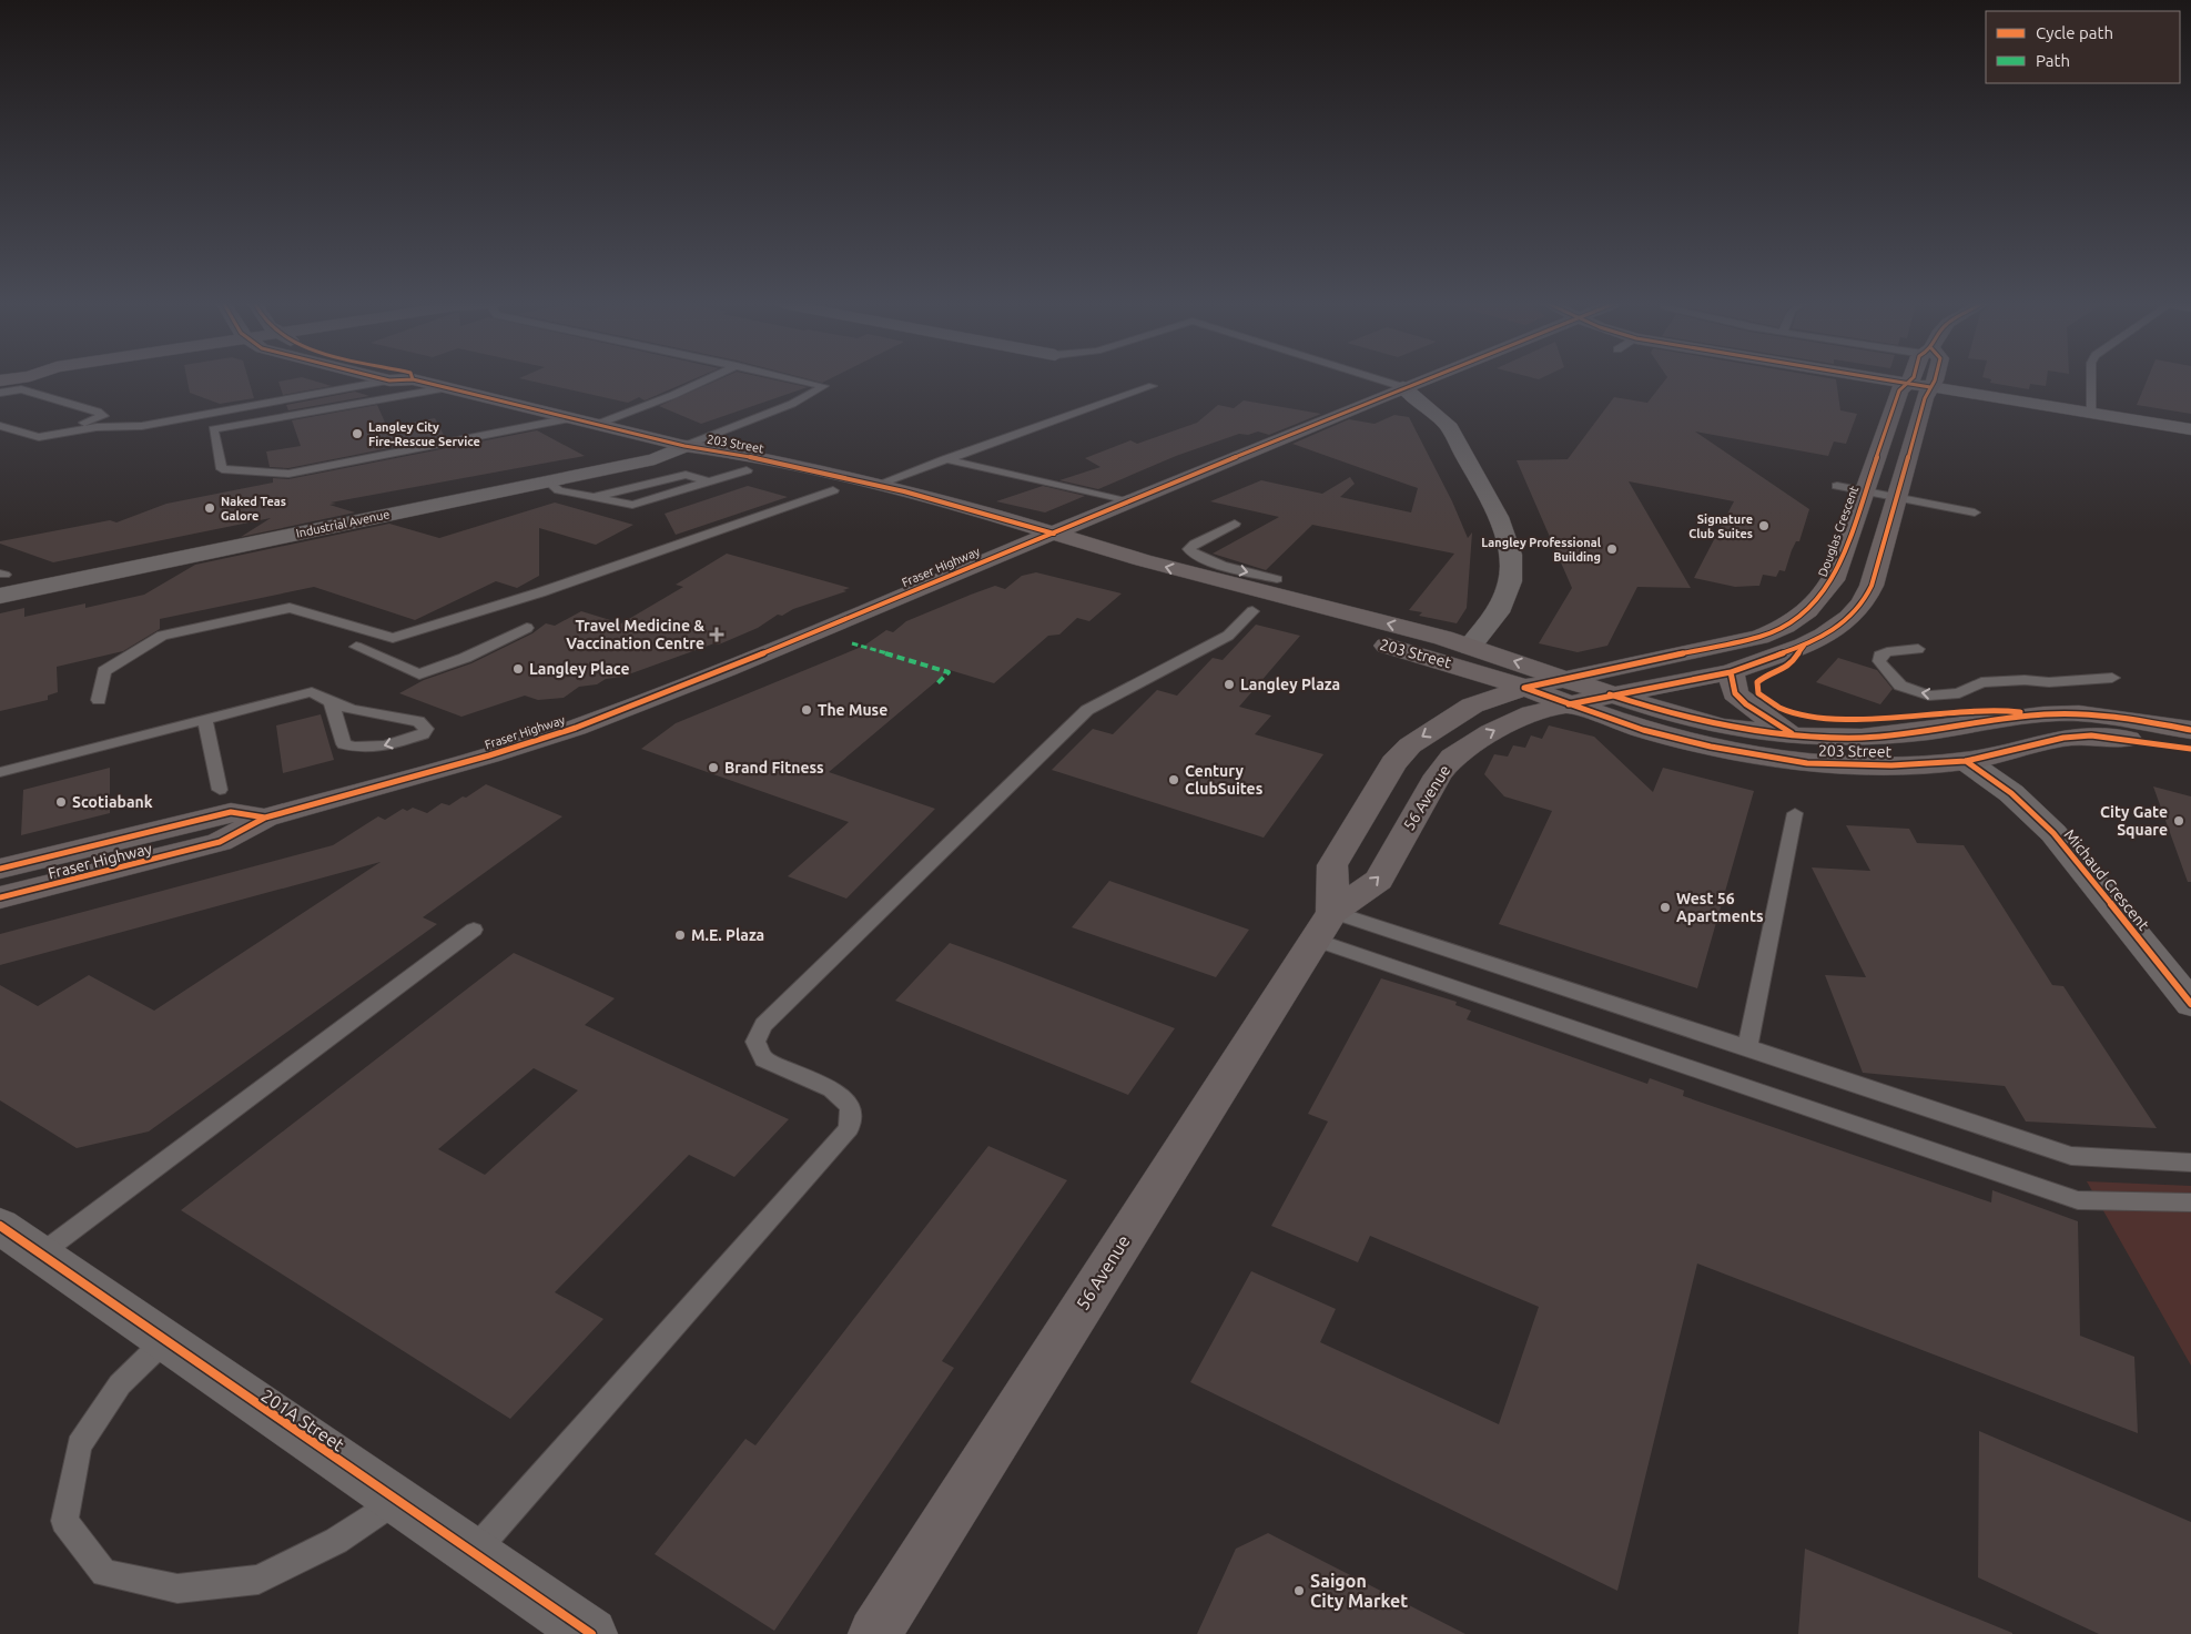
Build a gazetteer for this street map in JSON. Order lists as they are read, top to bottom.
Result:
{
  "streets": {
    "main road": [
      "203 Street",
      "Douglas Crescent",
      "Fraser Highway",
      "56 Avenue"
    ],
    "street": ["Industrial Avenue", "Michaud Crescent", "201A Street"]
  },
  "crossings": [
    ["203 Street", "Industrial Avenue"],
    ["203 Street", "Douglas Crescent"],
    ["203 Street", "Fraser Highway"],
    ["203 Street", "56 Avenue"],
    ["203 Street", "Michaud Crescent"],
    ["Douglas Crescent", "56 Avenue"]
  ],
  "places": {
    "other": [
      "Langley City Fire-Rescue Service",
      "Naked Teas Galore",
      "Signature Club Suites",
      "Langley Professional Building",
      "Langley Place",
      "Langley Plaza",
      "The Muse",
      "Brand Fitness",
      "Century ClubSuites",
      "Scotiabank",
      "City Gate Square",
      "West 56 Apartments",
      "M.E. Plaza",
      "Saigon City Market"
    ],
    "health": ["Travel Medicine & Vaccination Centre"]
  },
  "legend": ["Cycle path", "Path"]
}
